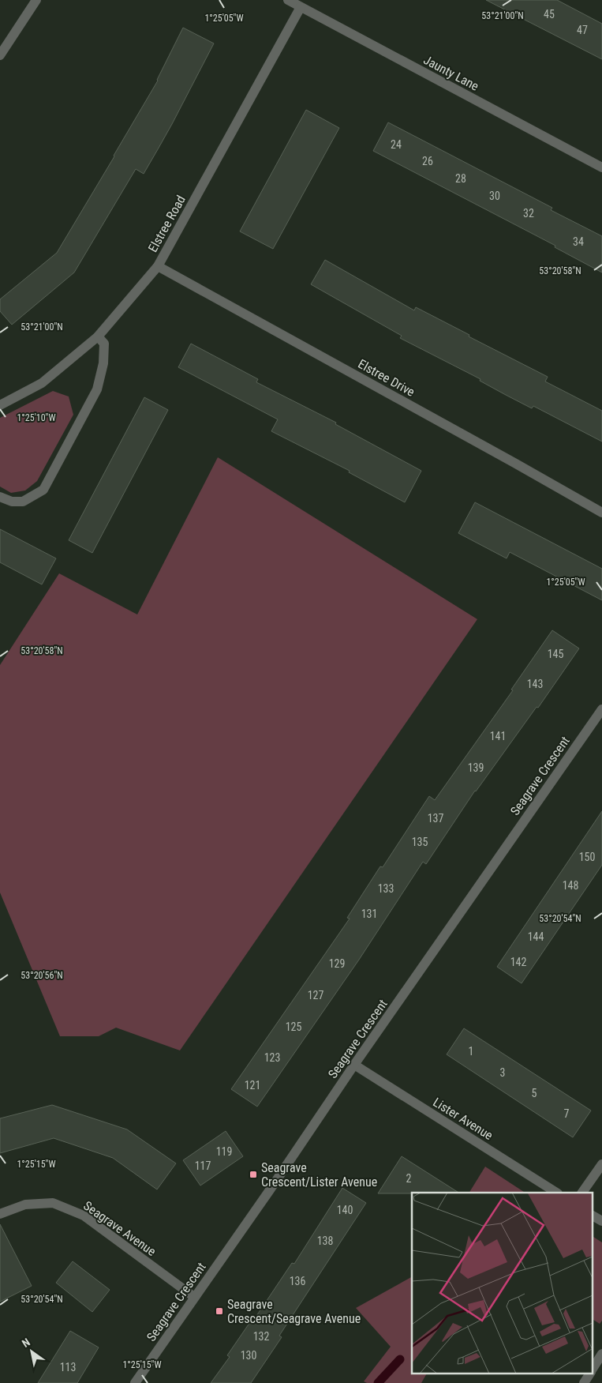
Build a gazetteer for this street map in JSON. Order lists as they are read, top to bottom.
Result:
{
  "streets": {
    "street": [
      "Jaunty Lane",
      "Elstree Road",
      "Elstree Drive",
      "Seagrave Crescent",
      "Lister Avenue",
      "Seagrave Avenue"
    ]
  },
  "crossings": [
    ["Jaunty Lane", "Elstree Road"],
    ["Elstree Road", "Elstree Drive"],
    ["Seagrave Crescent", "Lister Avenue"],
    ["Seagrave Crescent", "Seagrave Avenue"]
  ],
  "places": {
    "transit": ["Seagrave Crescent/Lister Avenue", "Seagrave Crescent/Seagrave Avenue"]
  },
  "house_numbers": [
    "45",
    "47",
    "24",
    "26",
    "28",
    "30",
    "32",
    "34",
    "145",
    "143",
    "141",
    "139",
    "137",
    "135",
    "150",
    "148",
    "133",
    "131",
    "144",
    "142",
    "129",
    "127",
    "125",
    "1",
    "123",
    "3",
    "121",
    "5",
    "7",
    "119",
    "117",
    "2",
    "140",
    "138",
    "136",
    "132",
    "130",
    "113"
  ],
  "north": "top left",
  "coordinates": [
    "53°21'00\"N",
    "1°25'05\"W",
    "53°20'58\"N",
    "1°25'10\"W",
    "53°20'54\"N",
    "53°20'56\"N",
    "1°25'15\"W"
  ]
}
